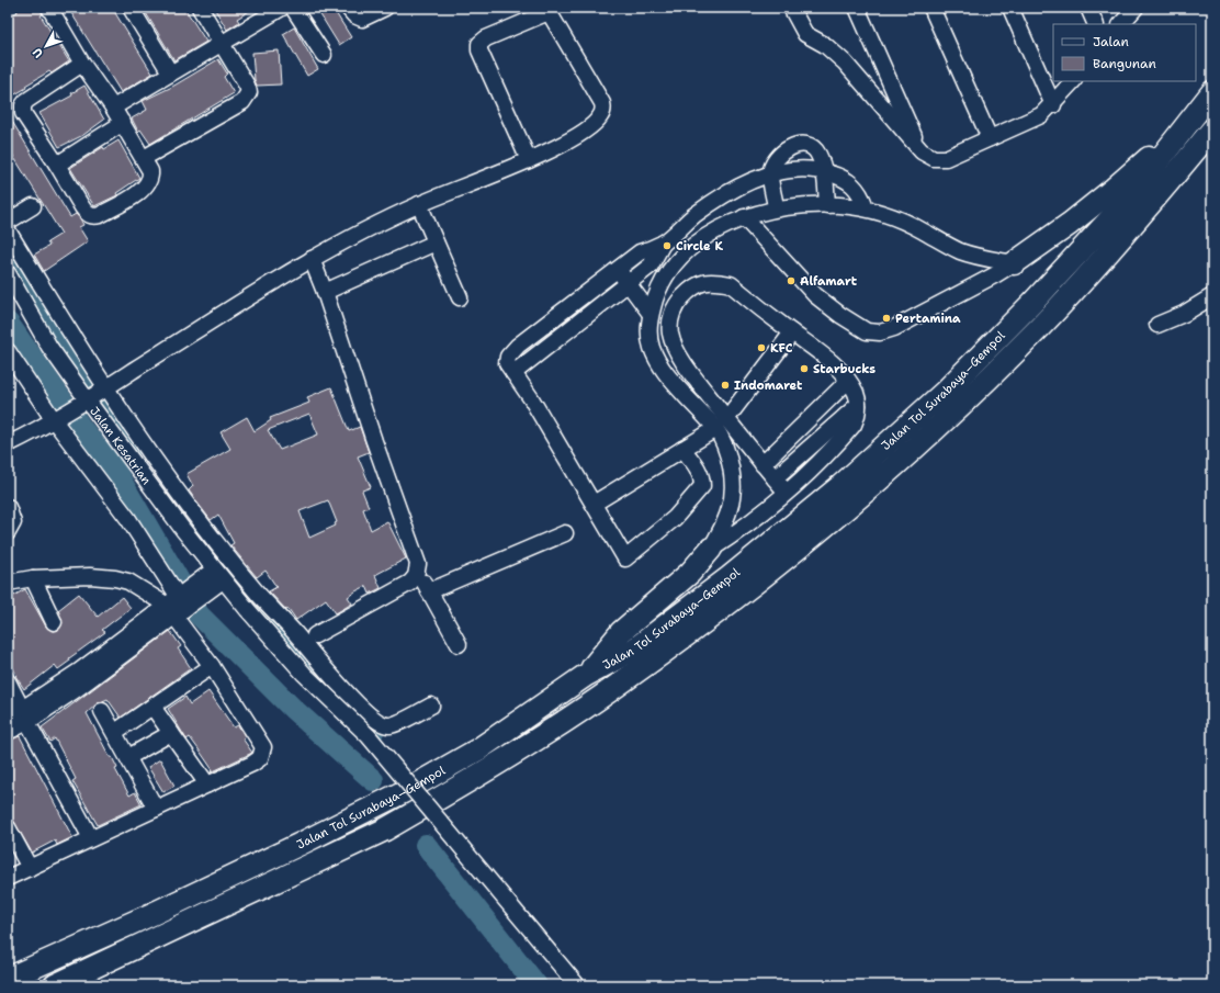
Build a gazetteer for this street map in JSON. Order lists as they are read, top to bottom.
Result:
{
  "streets": {
    "highway": ["Jalan Tol Surabaya–Gempol"],
    "street": ["Jalan Kesatrian"]
  },
  "places": [
    "Circle K",
    "Alfamart",
    "Pertamina",
    "KFC",
    "Starbucks",
    "Indomaret"
  ],
  "legend": ["Jalan", "Bangunan"],
  "north": "bottom left"
}
